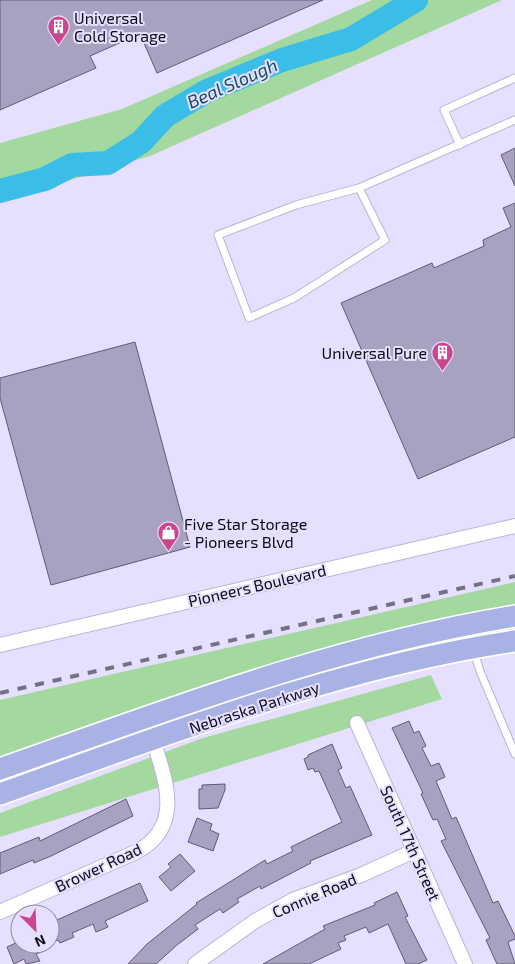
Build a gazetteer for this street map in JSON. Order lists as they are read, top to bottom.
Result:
{
  "streets": {
    "main road": ["Nebraska Parkway"],
    "street": [
      "Pioneers Boulevard",
      "South 17th Street",
      "Brower Road",
      "Connie Road"
    ]
  },
  "crossings": [
    ["Nebraska Parkway", "Brower Road"],
    ["South 17th Street", "Connie Road"]
  ],
  "water": ["Beal Slough"],
  "places": {
    "building": ["Universal Cold Storage", "Universal Pure"],
    "shop": ["Five Star Storage - Pioneers Blvd"]
  },
  "north": "bottom right"
}
